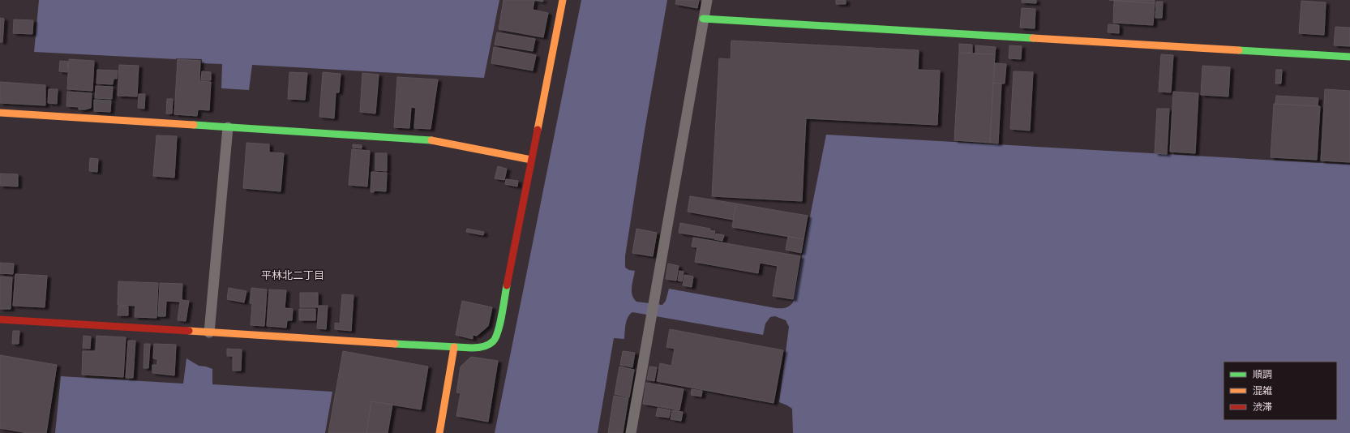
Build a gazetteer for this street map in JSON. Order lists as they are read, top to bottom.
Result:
{
  "districts": ["平林北二丁目"],
  "legend": ["順調", "混雑", "渋滞"]
}
